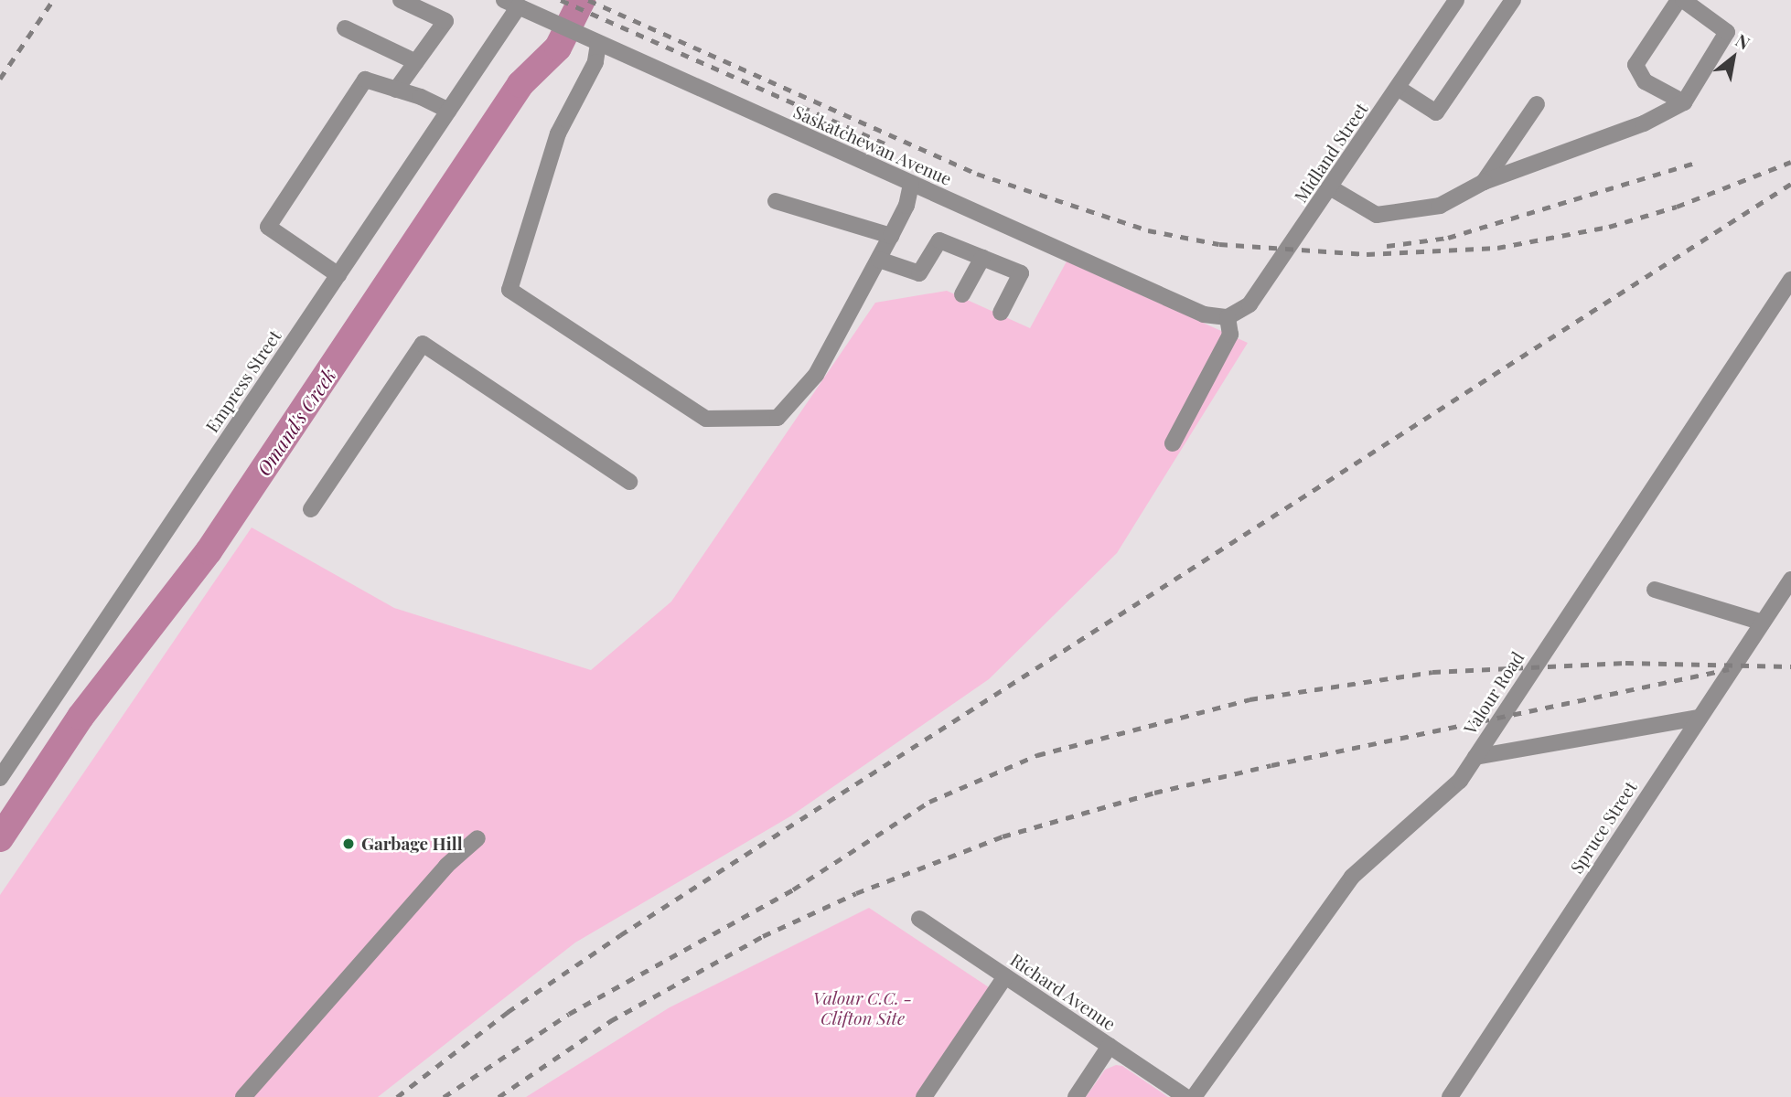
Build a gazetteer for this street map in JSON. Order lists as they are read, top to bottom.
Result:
{
  "streets": {
    "street": [
      "Saskatchewan Avenue",
      "Midland Street",
      "Empress Street",
      "Valour Road",
      "Spruce Street",
      "Richard Avenue"
    ]
  },
  "crossings": [
    ["Saskatchewan Avenue", "Midland Street"],
    ["Saskatchewan Avenue", "Empress Street"]
  ],
  "water": ["Omand's Creek"],
  "parks": ["Valour C.C. - Clifton Site"],
  "places": ["Garbage Hill"],
  "north": "top right"
}
